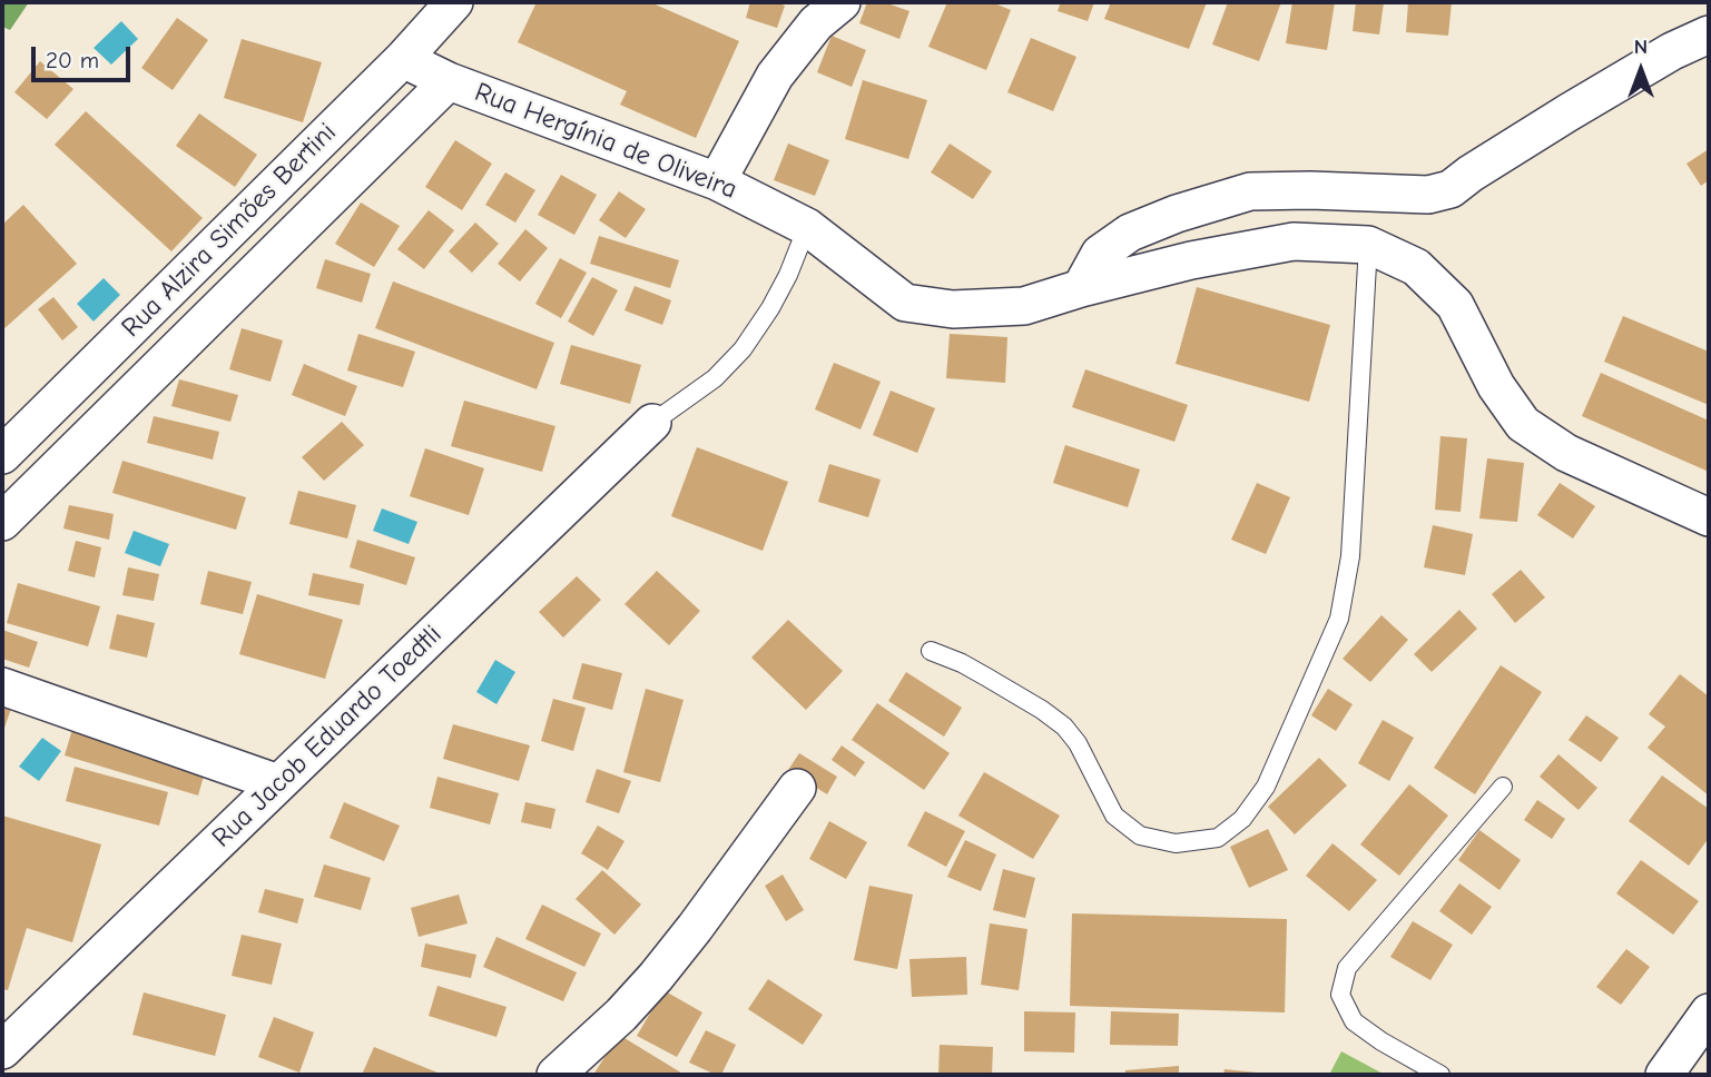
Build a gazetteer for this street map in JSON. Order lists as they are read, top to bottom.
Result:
{
  "streets": {
    "street": ["Rua Hergínia de Oliveira", "Rua Alzira Simões Bertini", "Rua Jacob Eduardo Toedtli"]
  },
  "crossings": [
    ["Rua Hergínia de Oliveira", "Rua Alzira Simões Bertini"]
  ],
  "scale_bar": "20 m",
  "north": "top"
}
